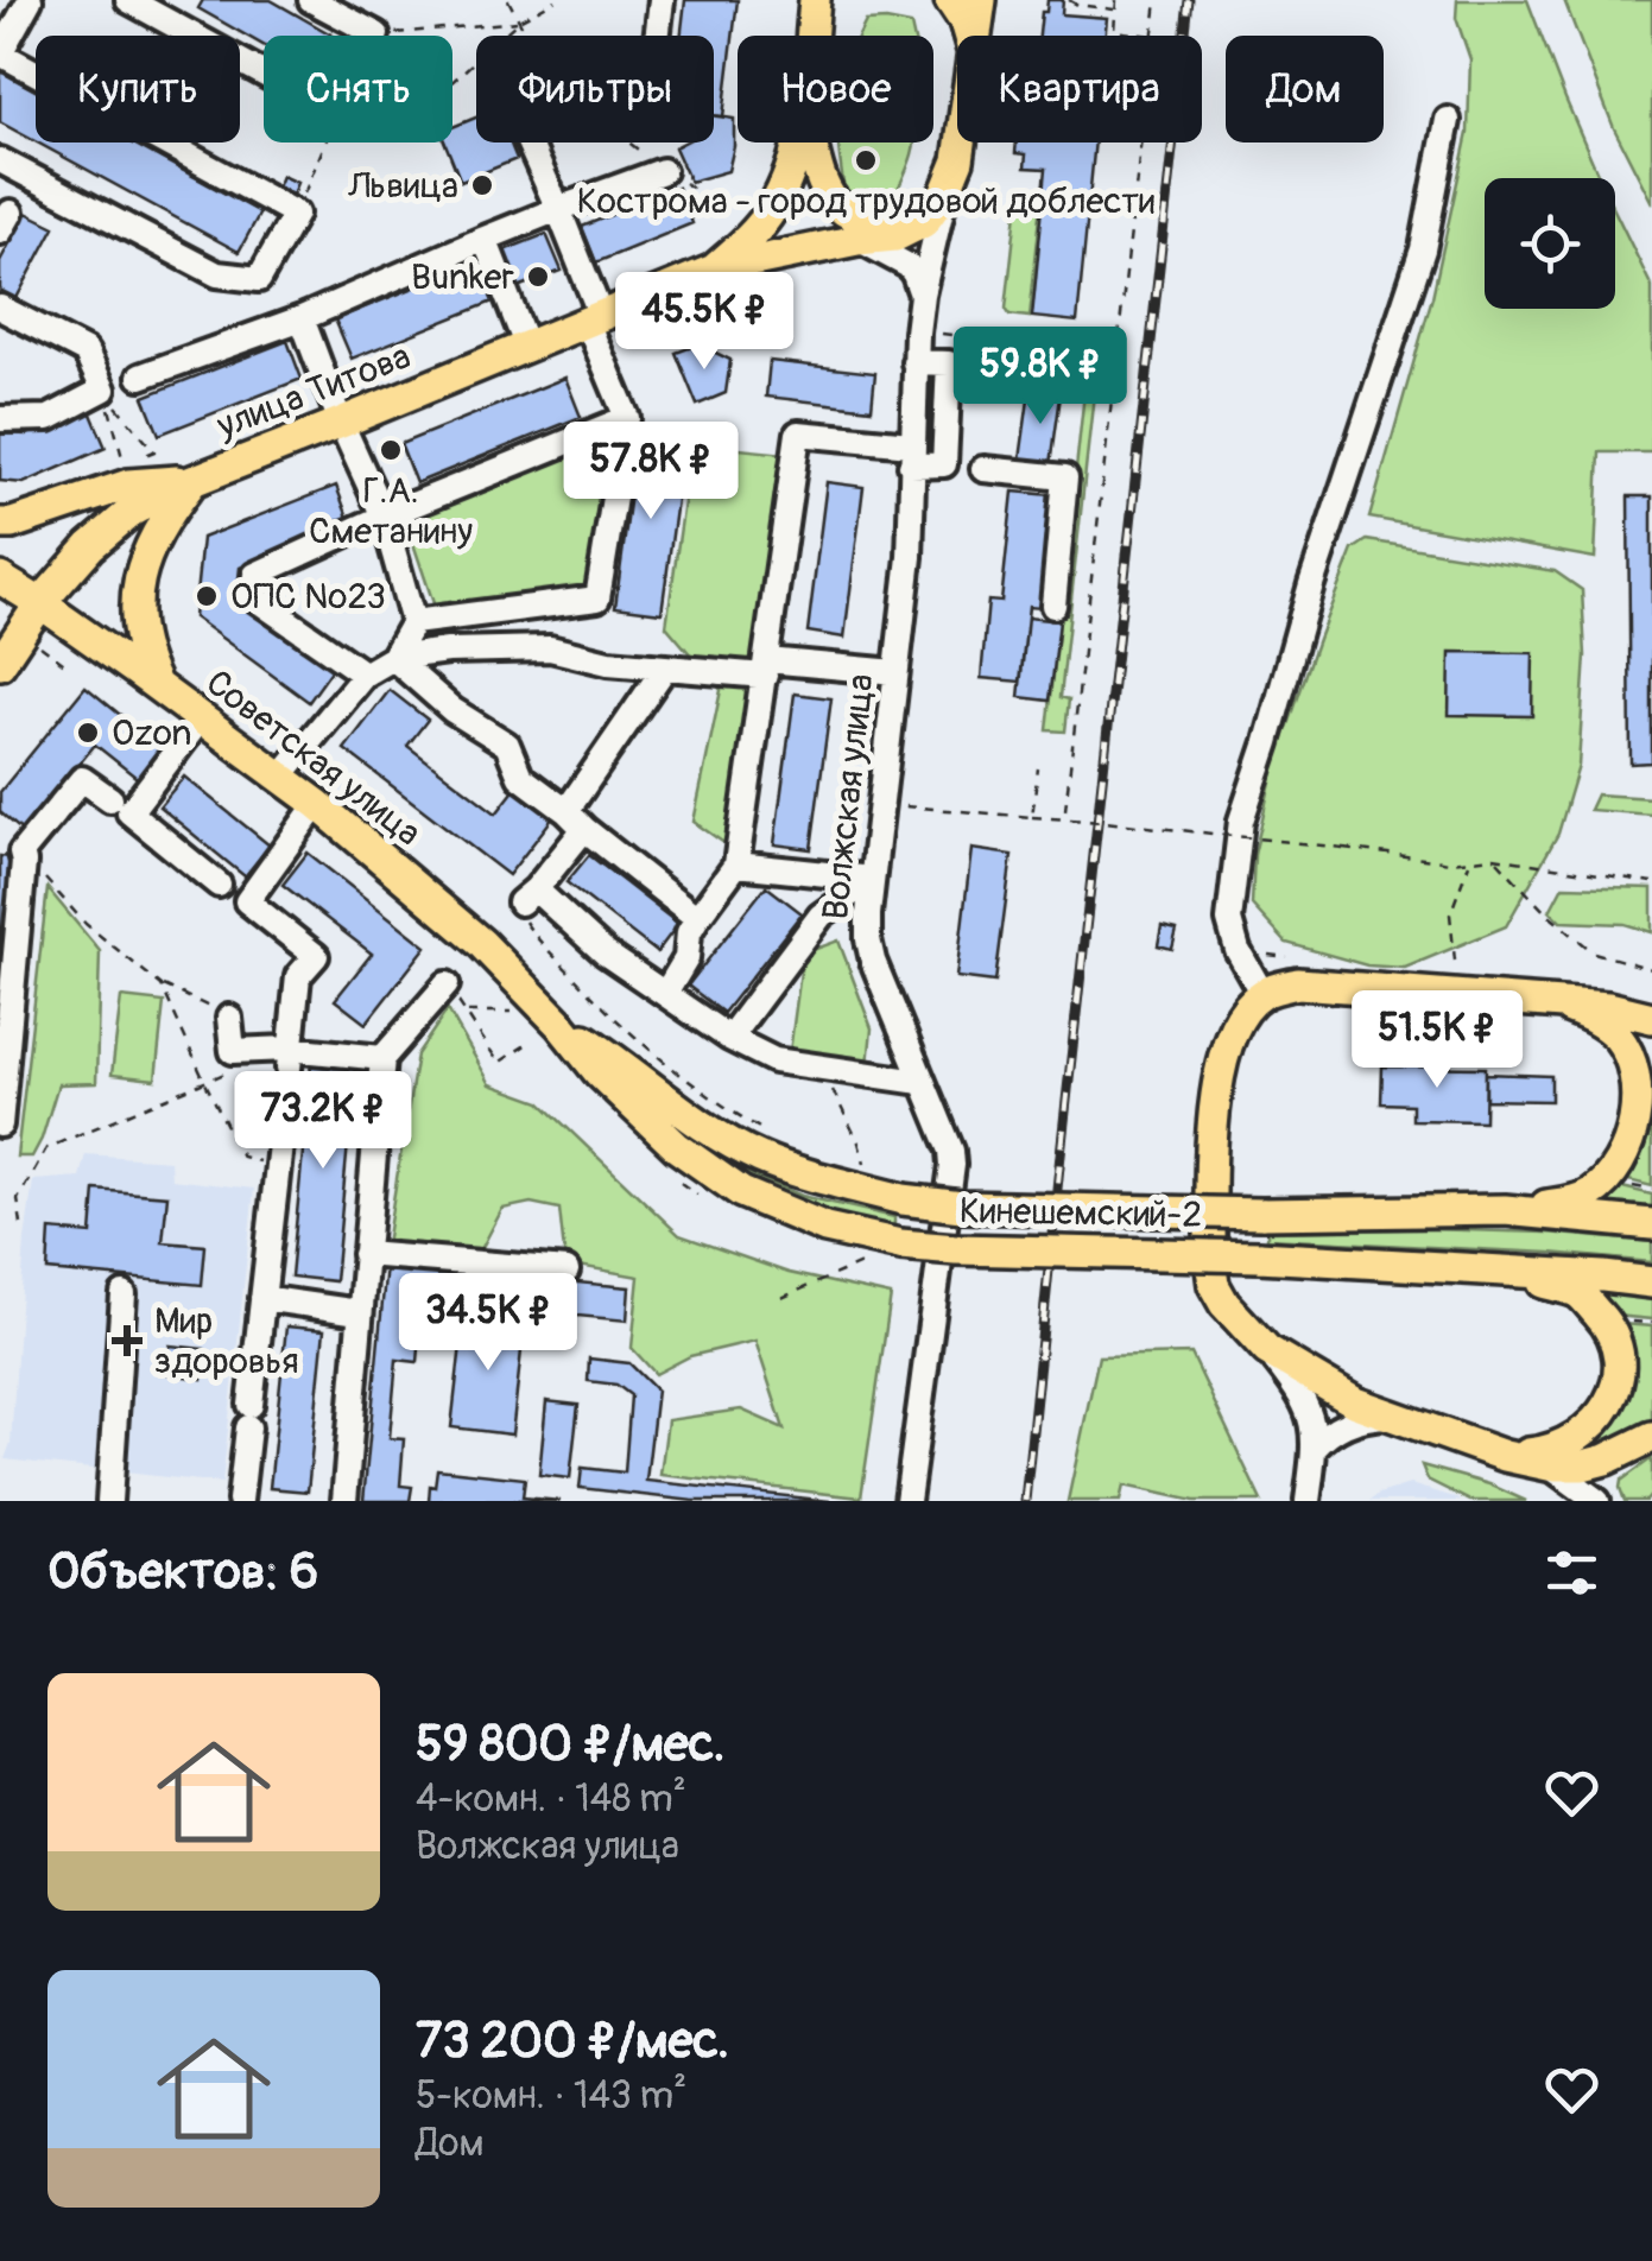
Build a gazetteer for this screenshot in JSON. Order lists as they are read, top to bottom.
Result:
{
  "streets": {
    "main road": ["улица Титова", "Советская улица", "Кинешемский-2"],
    "street": ["Волжская улица"]
  },
  "crossings": [
    ["улица Титова", "Советская улица"],
    ["Советская улица", "Кинешемский-2"]
  ],
  "places": {
    "other": [
      "Кострома - город трудовой доблести",
      "Львица",
      "Bunker",
      "Г.А. Сметанину",
      "ОПС №23",
      "Ozon"
    ],
    "health": ["Мир здоровья"]
  },
  "page": {
    "chip": [
      "Купить",
      "Снять",
      "Фильтры",
      "Новое",
      "Квартира",
      "Дом"
    ],
    "price": [
      "45.5K ₽",
      "59.8K ₽",
      "57.8K ₽",
      "51.5K ₽",
      "73.2K ₽",
      "34.5K ₽"
    ],
    "heading": "Объектов: 6",
    "list": [
      {
        "name": "59 800 ₽/мес.",
        "note": "4-комн. · 148 m² · Волжская улица"
      },
      {
        "name": "73 200 ₽/мес.",
        "note": "5-комн. · 143 m² · Дом"
      }
    ]
  }
}
